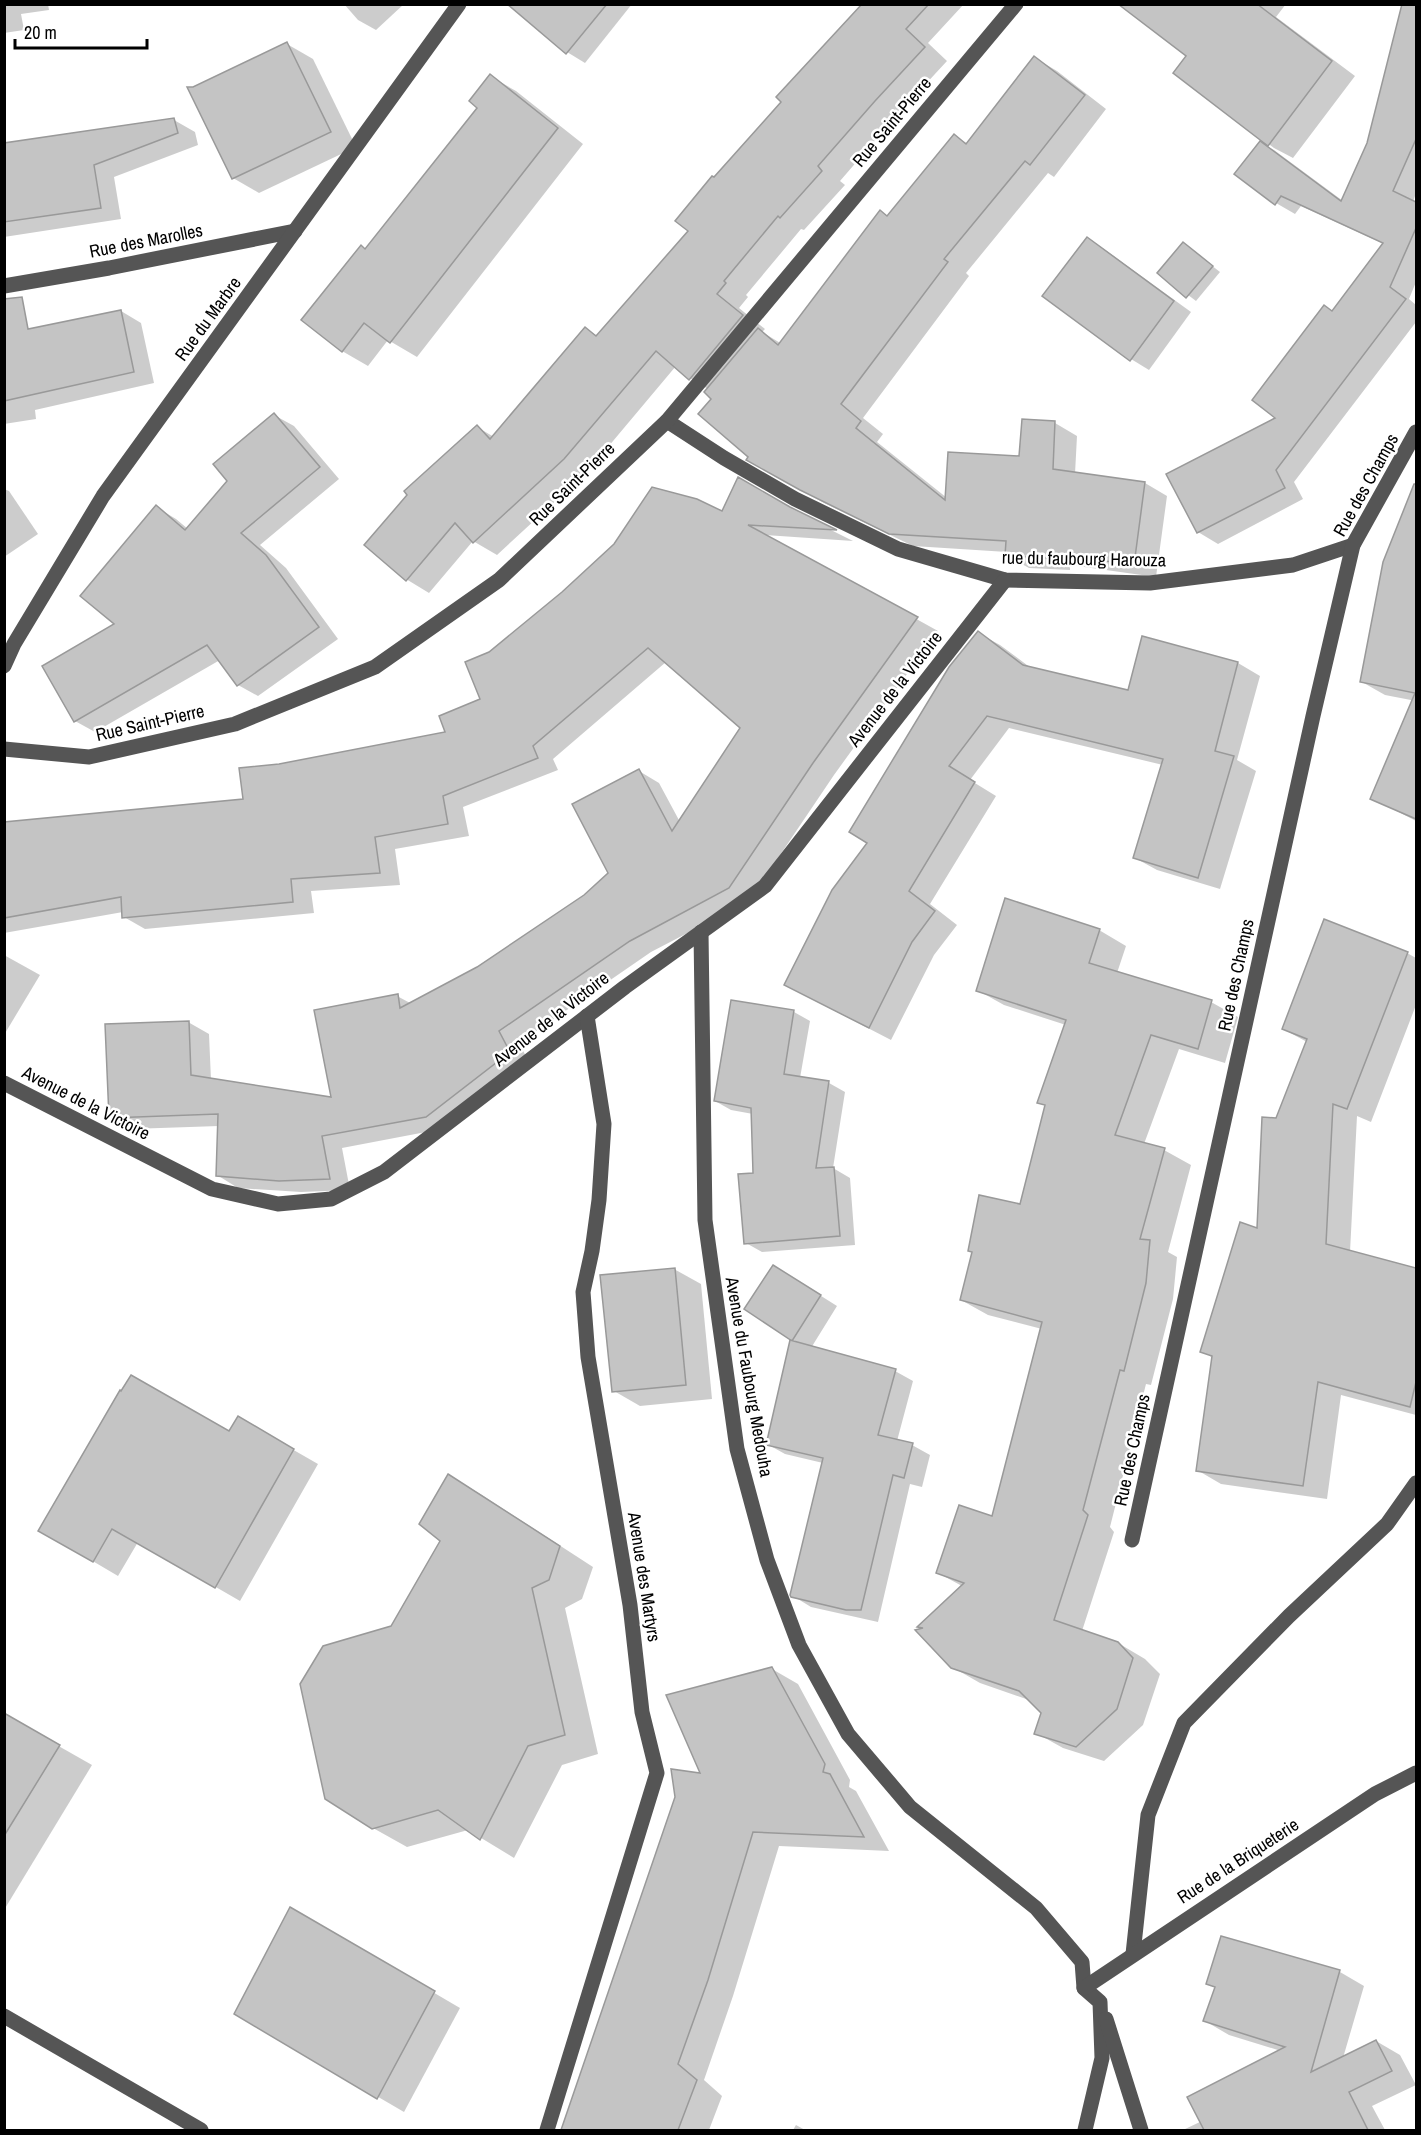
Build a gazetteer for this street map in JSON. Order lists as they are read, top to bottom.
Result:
{
  "streets": {
    "street": [
      "Rue Saint-Pierre",
      "Rue des Marolles",
      "Rue du Marbre",
      "Rue des Champs",
      "rue du faubourg Harouza",
      "Avenue de la Victoire",
      "Avenue du Faubourg Medouha",
      "Avenue des Martyrs",
      "Rue de la Briqueterie"
    ]
  },
  "crossings": [
    ["Rue Saint-Pierre", "rue du faubourg Harouza"],
    ["Rue des Marolles", "Rue du Marbre"],
    ["Rue des Champs", "rue du faubourg Harouza"],
    ["rue du faubourg Harouza", "Avenue de la Victoire"],
    ["Avenue de la Victoire", "Avenue du Faubourg Medouha"],
    ["Avenue de la Victoire", "Avenue des Martyrs"],
    ["Avenue du Faubourg Medouha", "Rue de la Briqueterie"]
  ],
  "scale_bar": "20 m"
}
